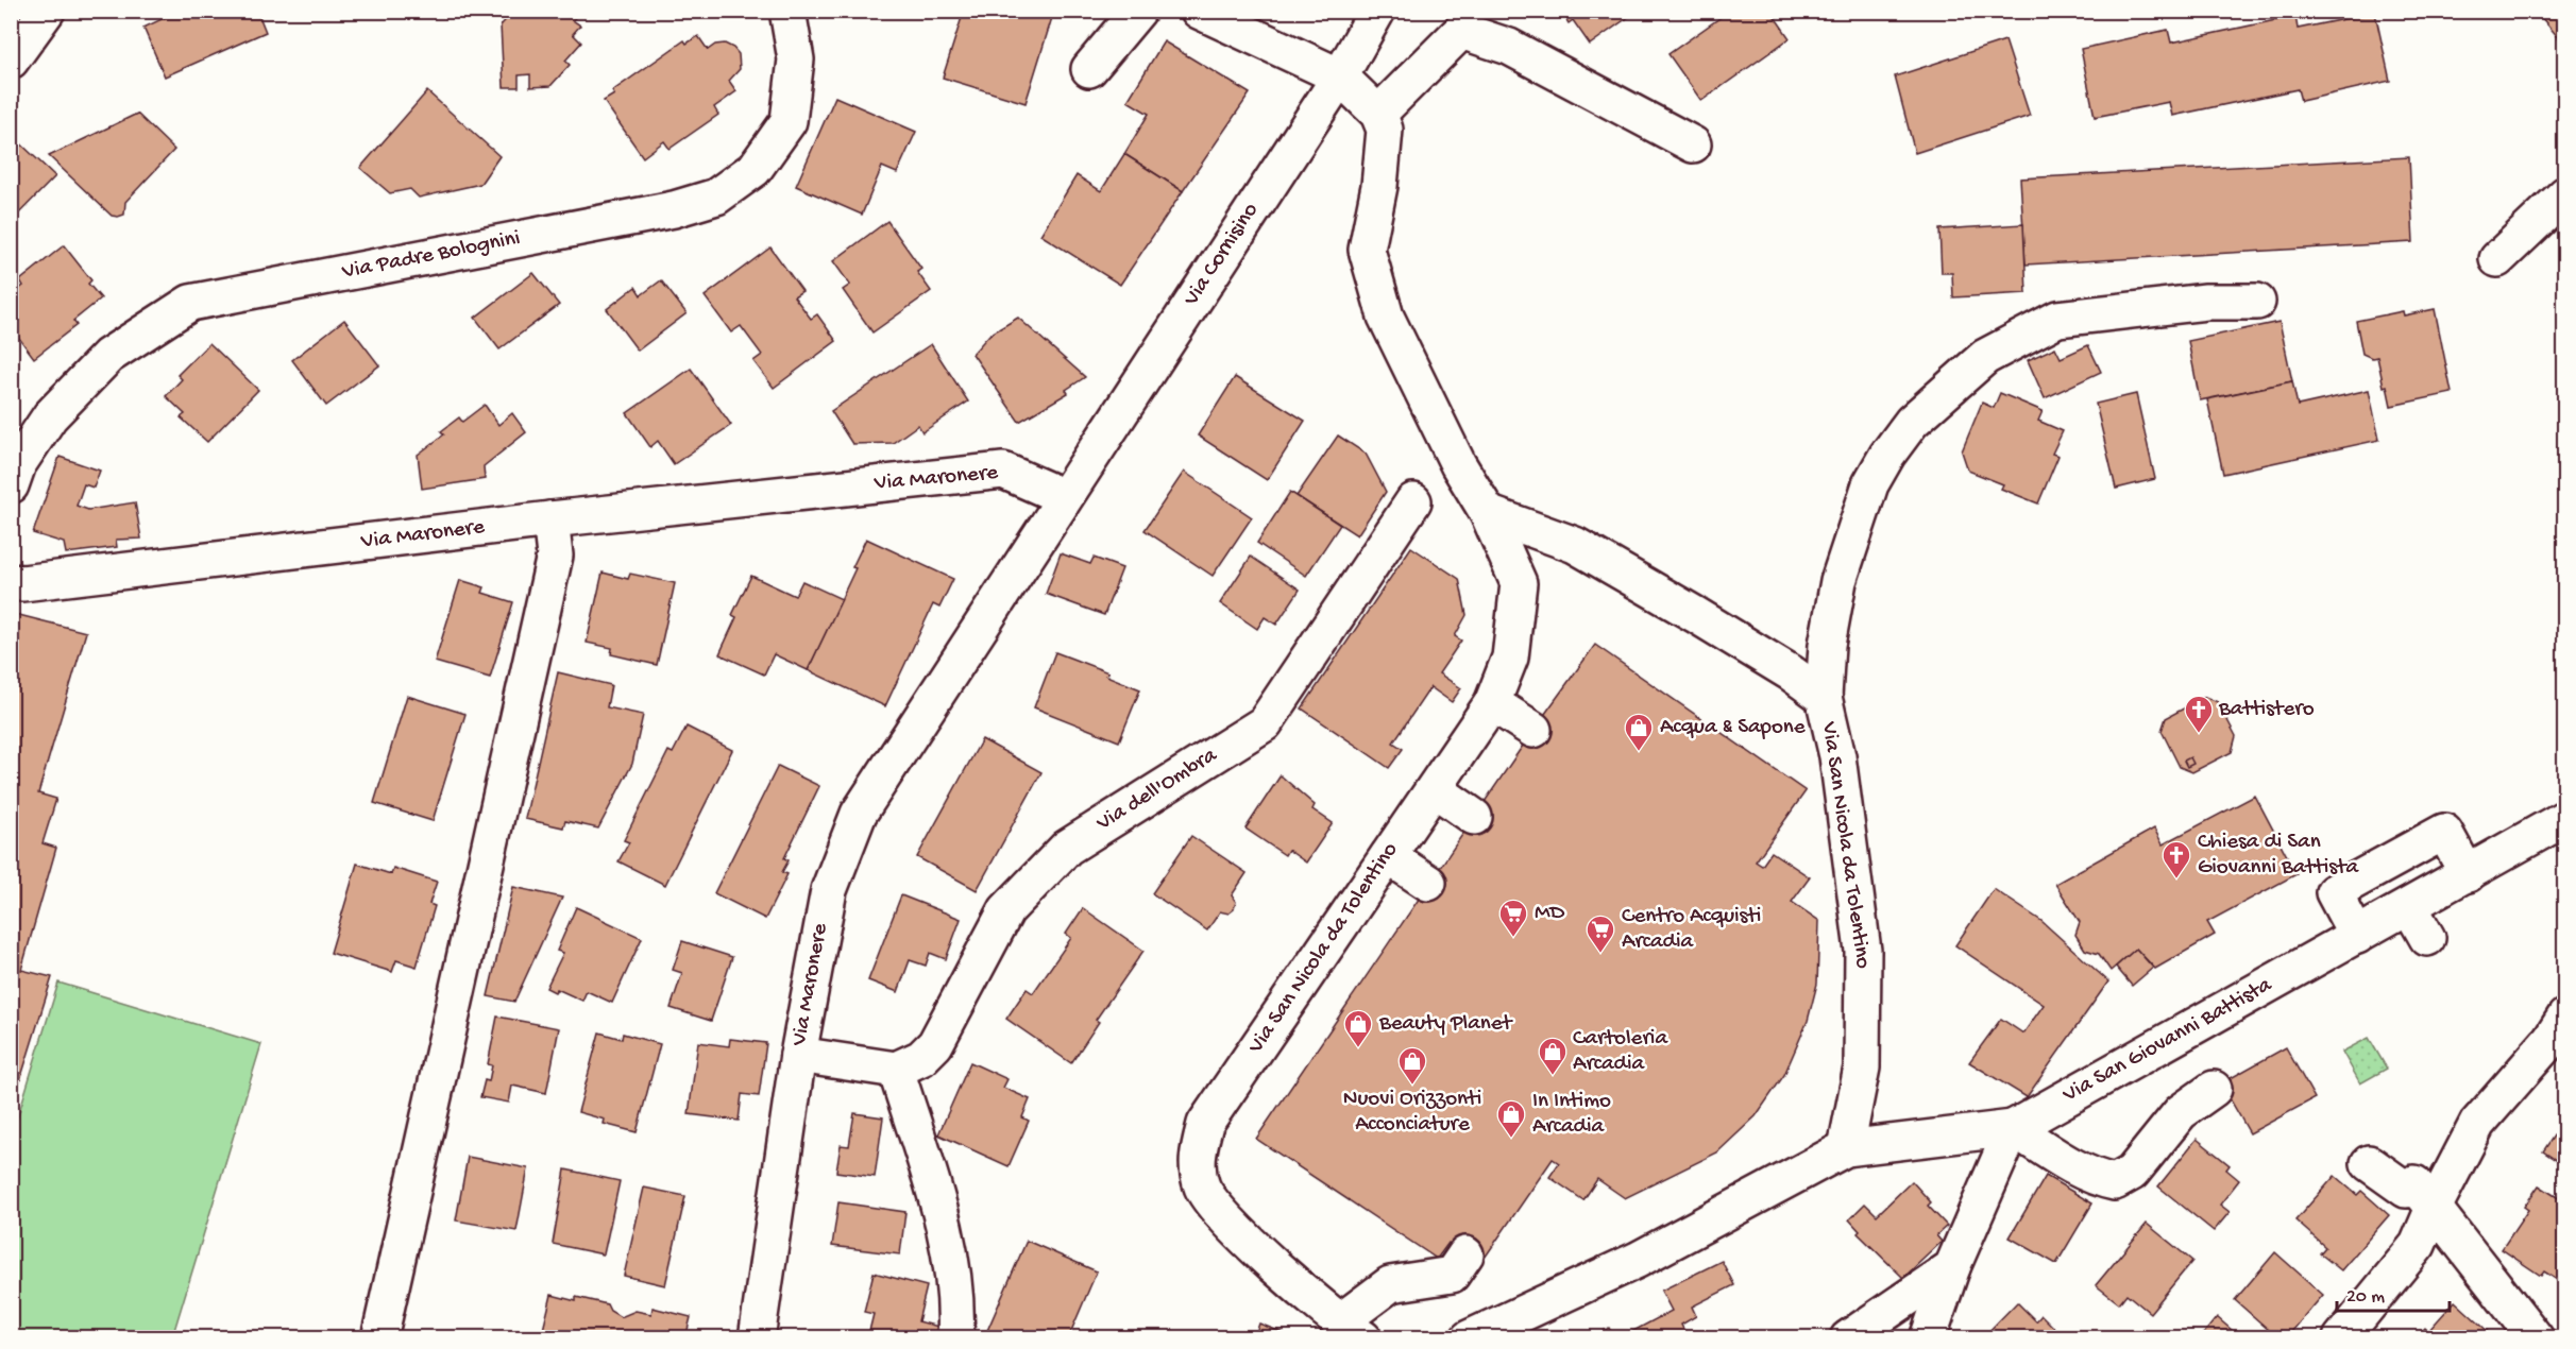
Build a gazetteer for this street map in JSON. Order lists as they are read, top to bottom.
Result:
{
  "streets": {
    "street": [
      "Via Cornisino",
      "Via Padre Bolognini",
      "Via Maronere",
      "Via dell'Ombra",
      "Via San Nicola da Tolentino",
      "Via San Giovanni Battista"
    ]
  },
  "crossings": [
    ["Via Cornisino", "Via Maronere"]
  ],
  "places": {
    "church": ["Battistero", "Chiesa di San Giovanni Battista"],
    "shop": [
      "Acqua & Sapone",
      "Beauty Planet",
      "Cartoleria Arcadia",
      "Nuovi Orizzonti Acconciature",
      "In Intimo Arcadia"
    ],
    "supermarket": ["MD", "Centro Acquisti Arcadia"]
  },
  "scale_bar": "20 m"
}
